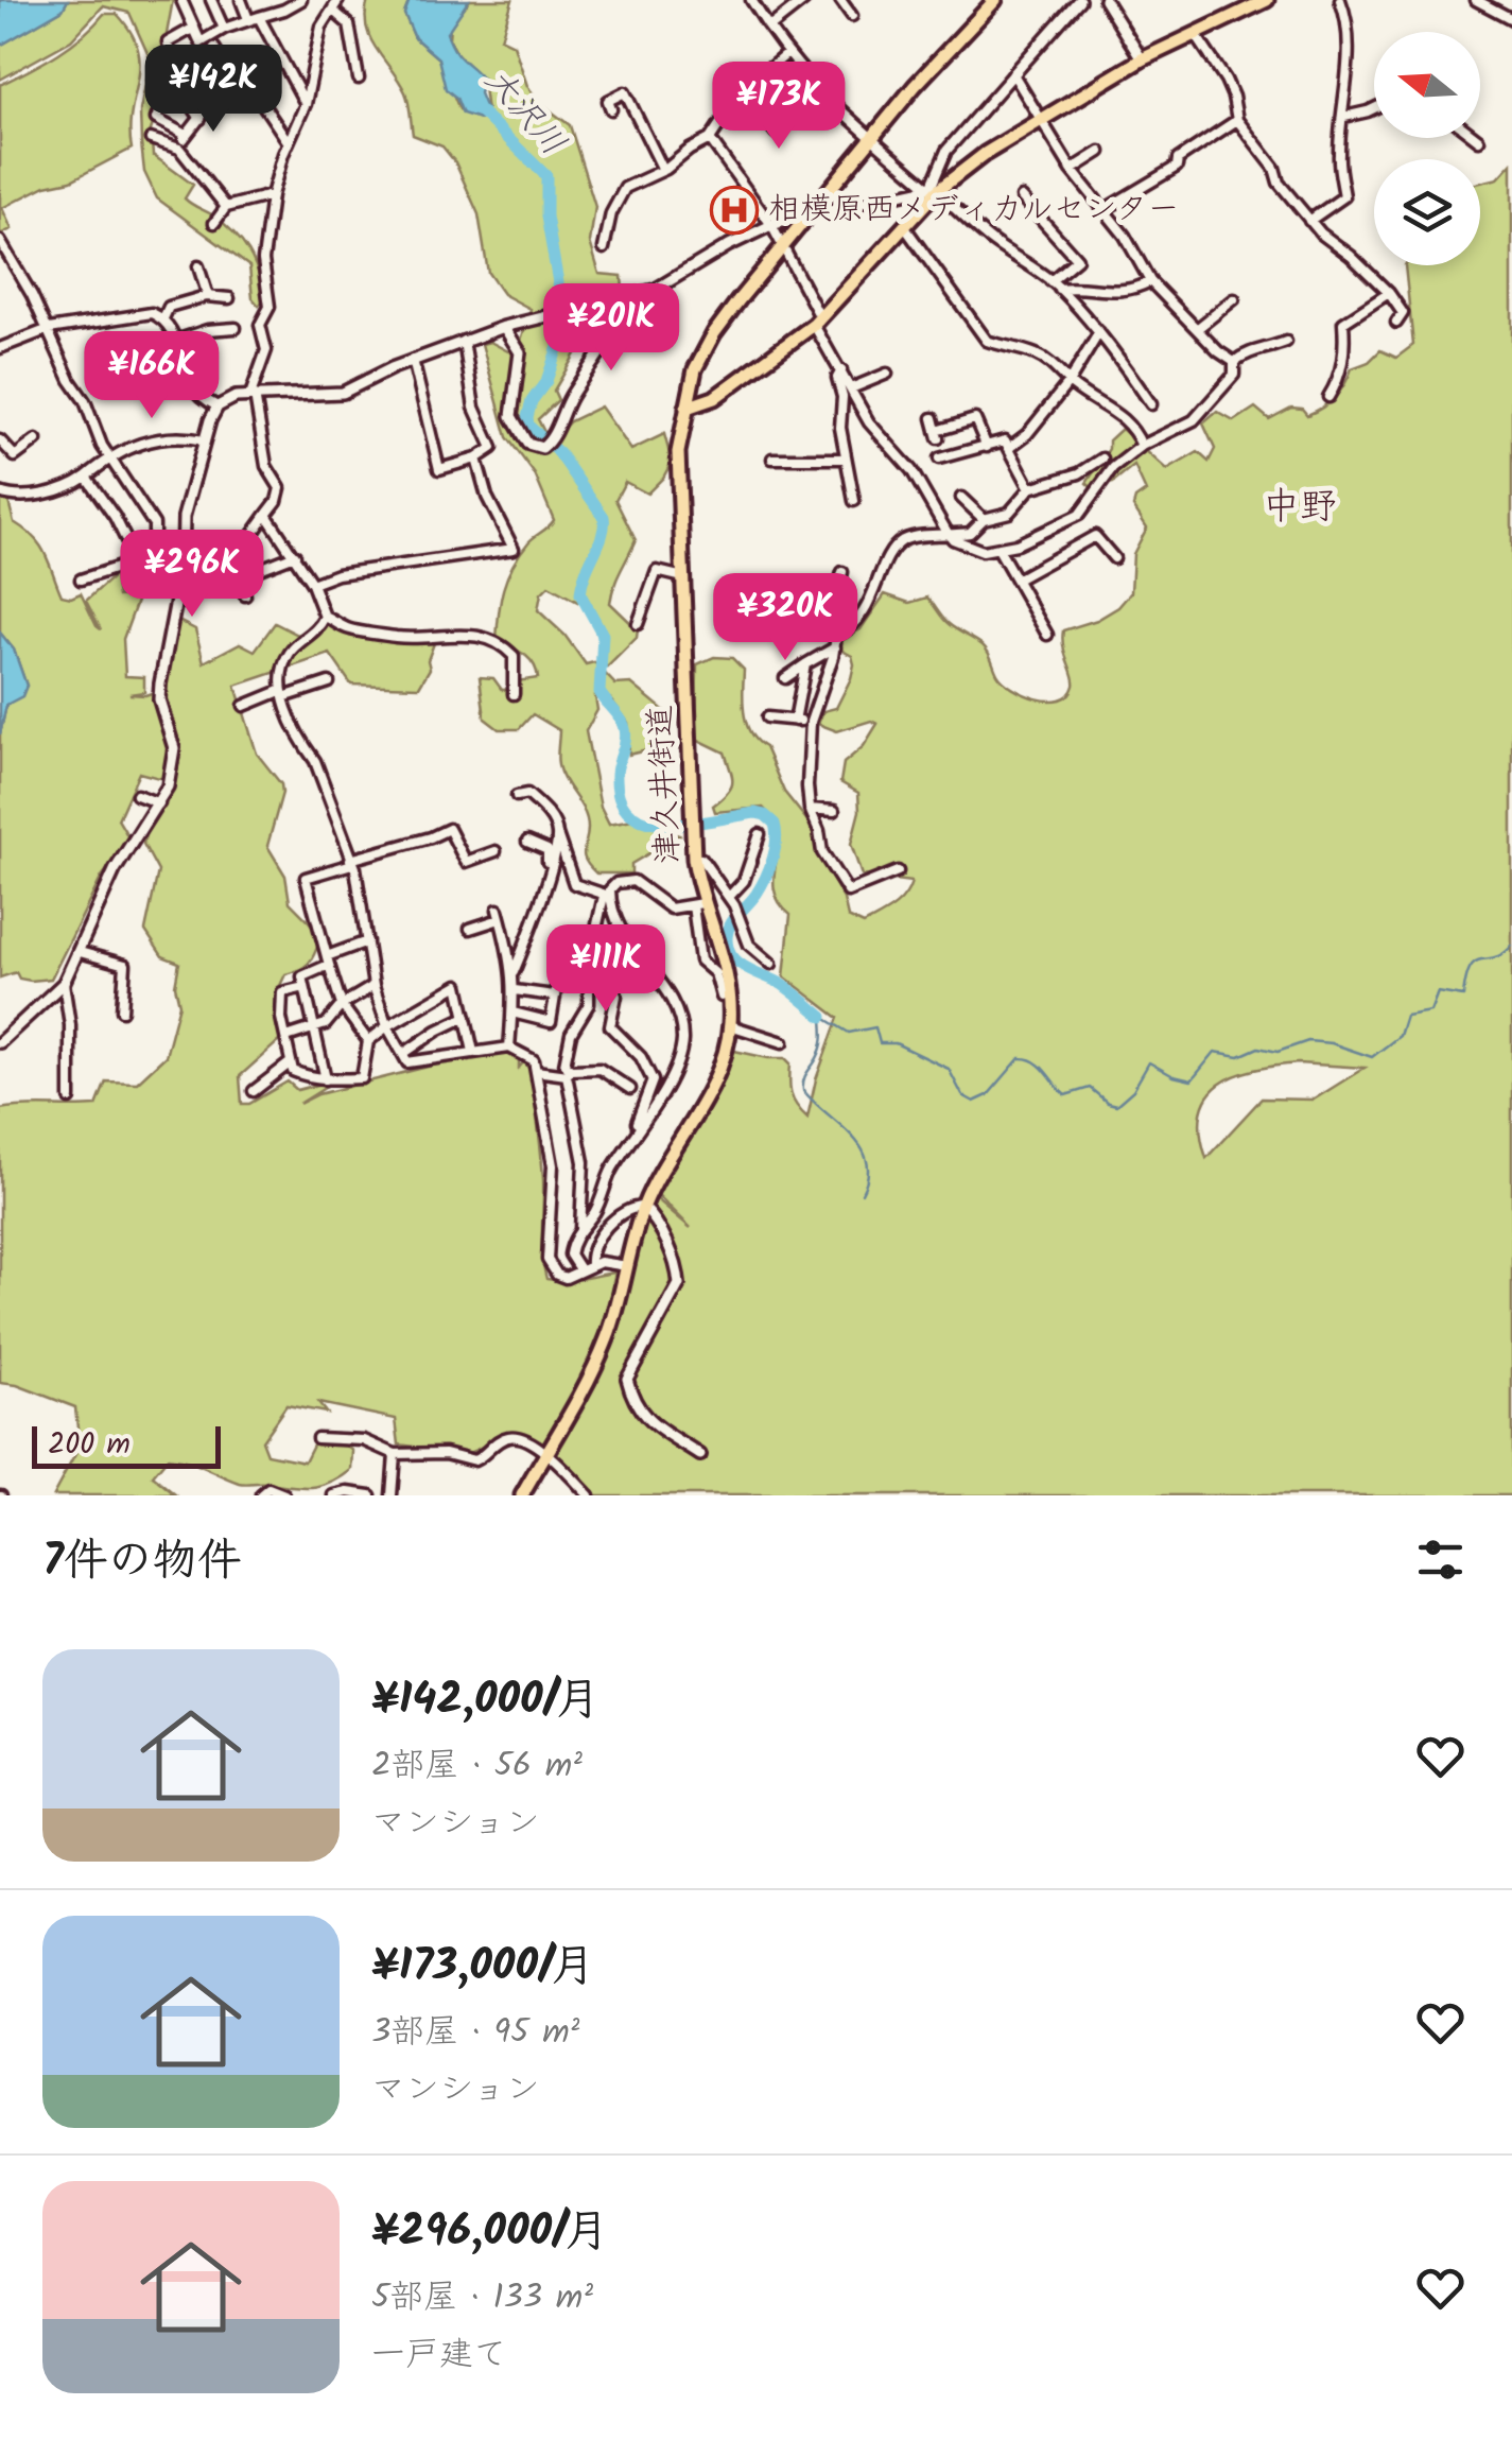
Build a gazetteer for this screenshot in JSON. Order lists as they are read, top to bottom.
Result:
{
  "streets": {
    "main road": ["津久井街道"]
  },
  "districts": ["中野"],
  "water": ["大沢川"],
  "places": {
    "hospital": ["相模原西メディカルセンター"]
  },
  "scale_bar": "200 m",
  "north": "left",
  "page": {
    "price": [
      "¥142K",
      "¥173K",
      "¥201K",
      "¥166K",
      "¥296K",
      "¥320K",
      "¥111K"
    ],
    "scale": "200 m",
    "heading": "7件の物件",
    "list": [
      {
        "name": "¥142,000/月",
        "note": "2部屋 · 56 m² · マンション"
      },
      {
        "name": "¥173,000/月",
        "note": "3部屋 · 95 m² · マンション"
      },
      {
        "name": "¥296,000/月",
        "note": "5部屋 · 133 m² · 一戸建て"
      }
    ]
  }
}
